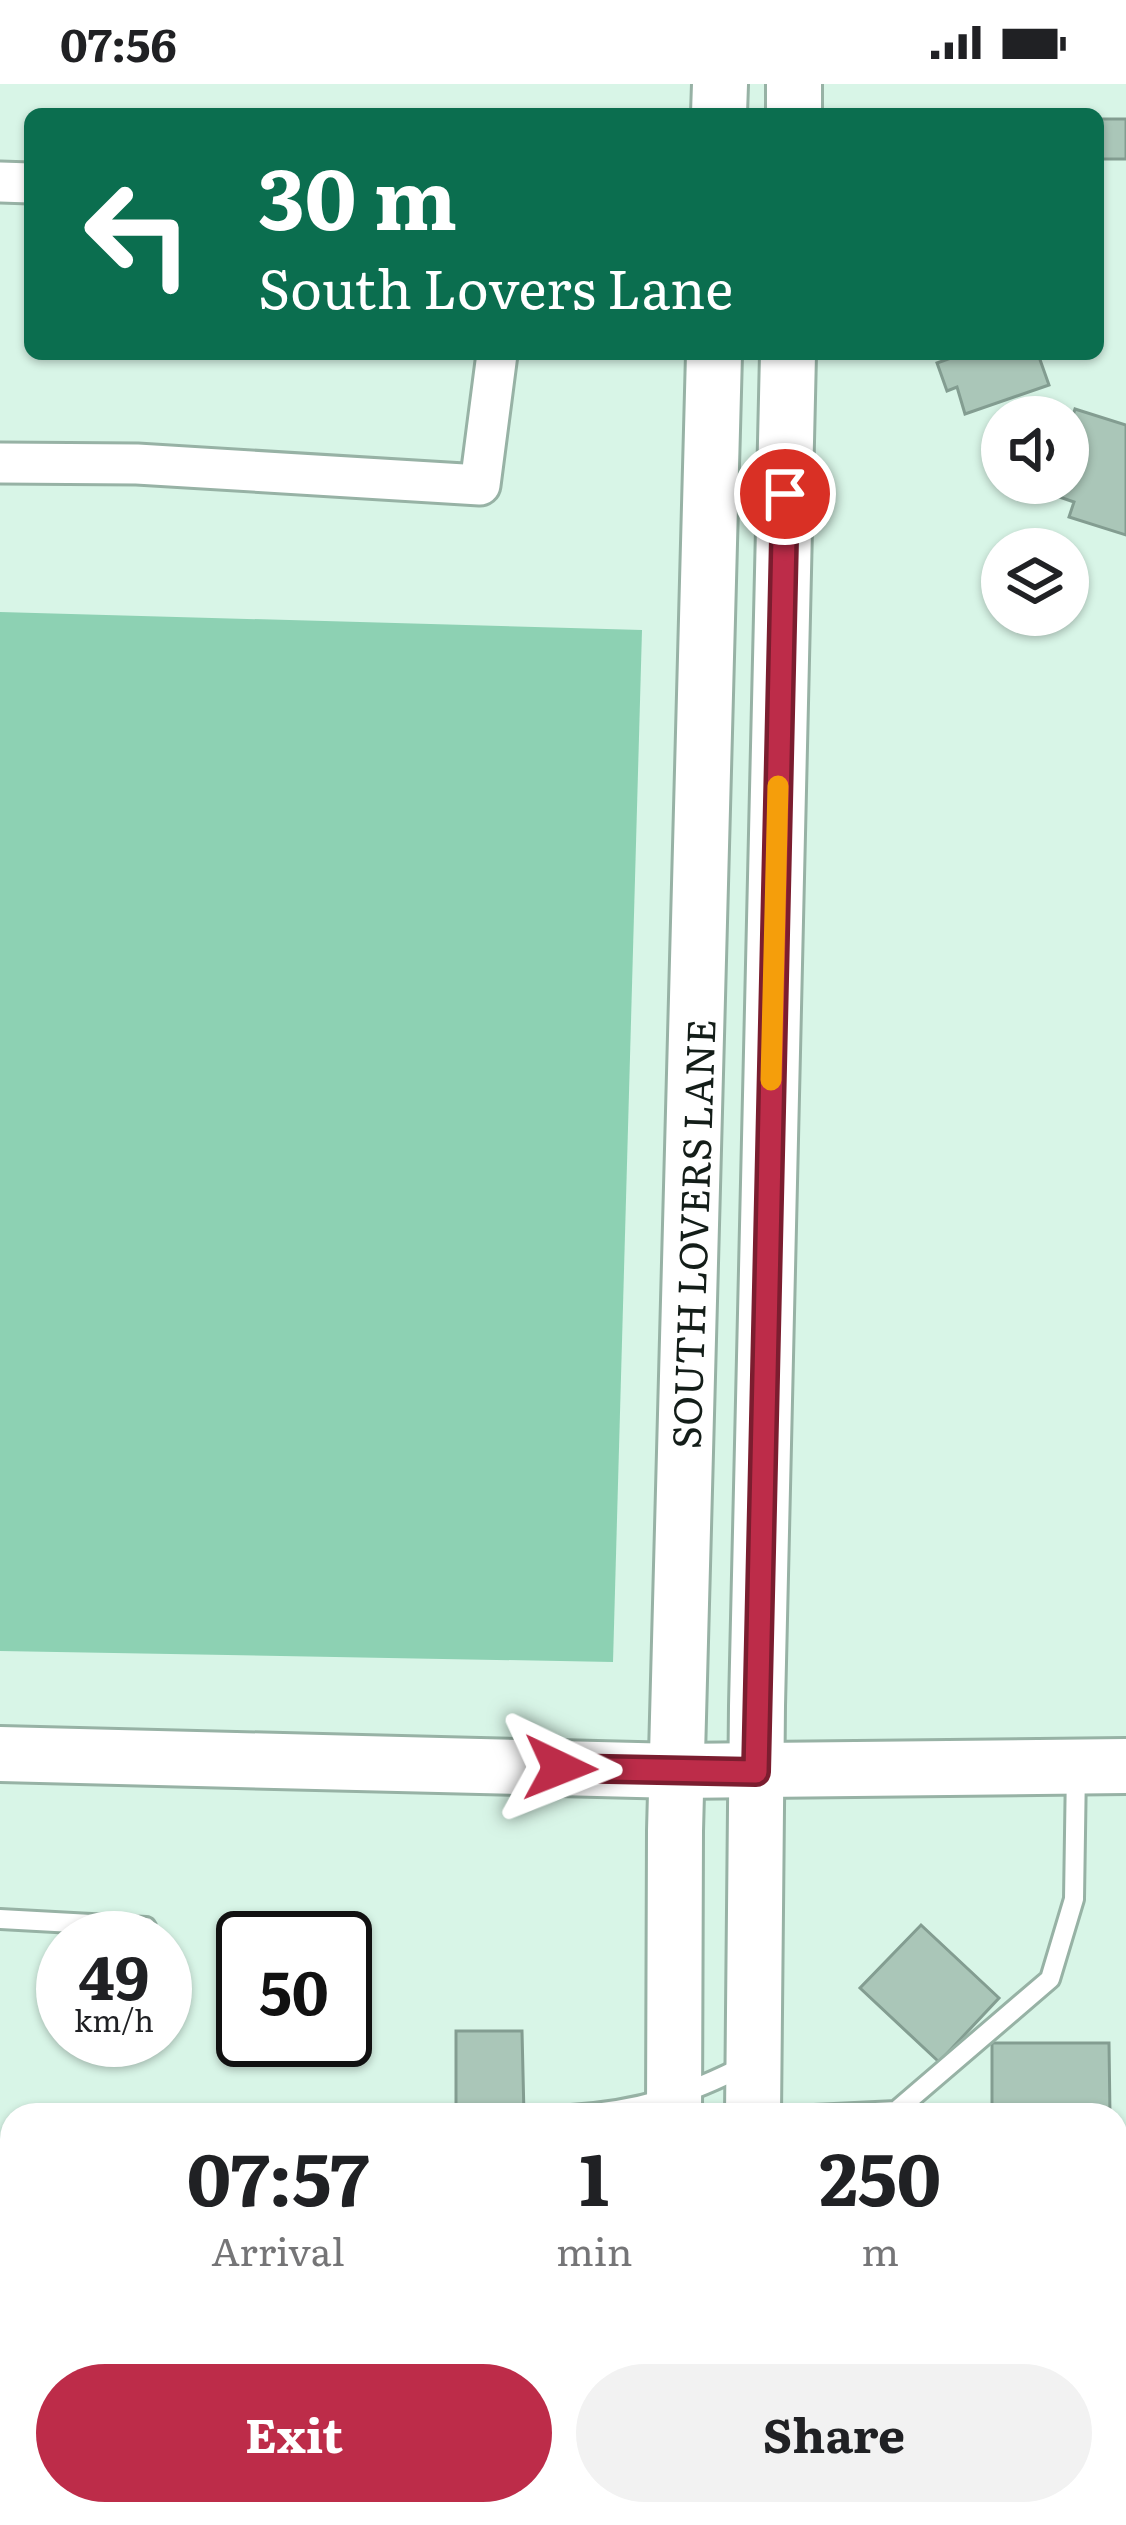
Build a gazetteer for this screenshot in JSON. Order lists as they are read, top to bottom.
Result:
{
  "streets": {
    "main road": ["SOUTH LOVERS LANE"]
  },
  "page": {
    "status": "07:56",
    "turn": ["30 m", "South Lovers Lane"],
    "speed": "49 km/h",
    "limit": "50",
    "eta": [
      "07:57",
      "Arrival",
      "1",
      "min",
      "250",
      "m"
    ],
    "buttons": ["Exit", "Share"]
  }
}
